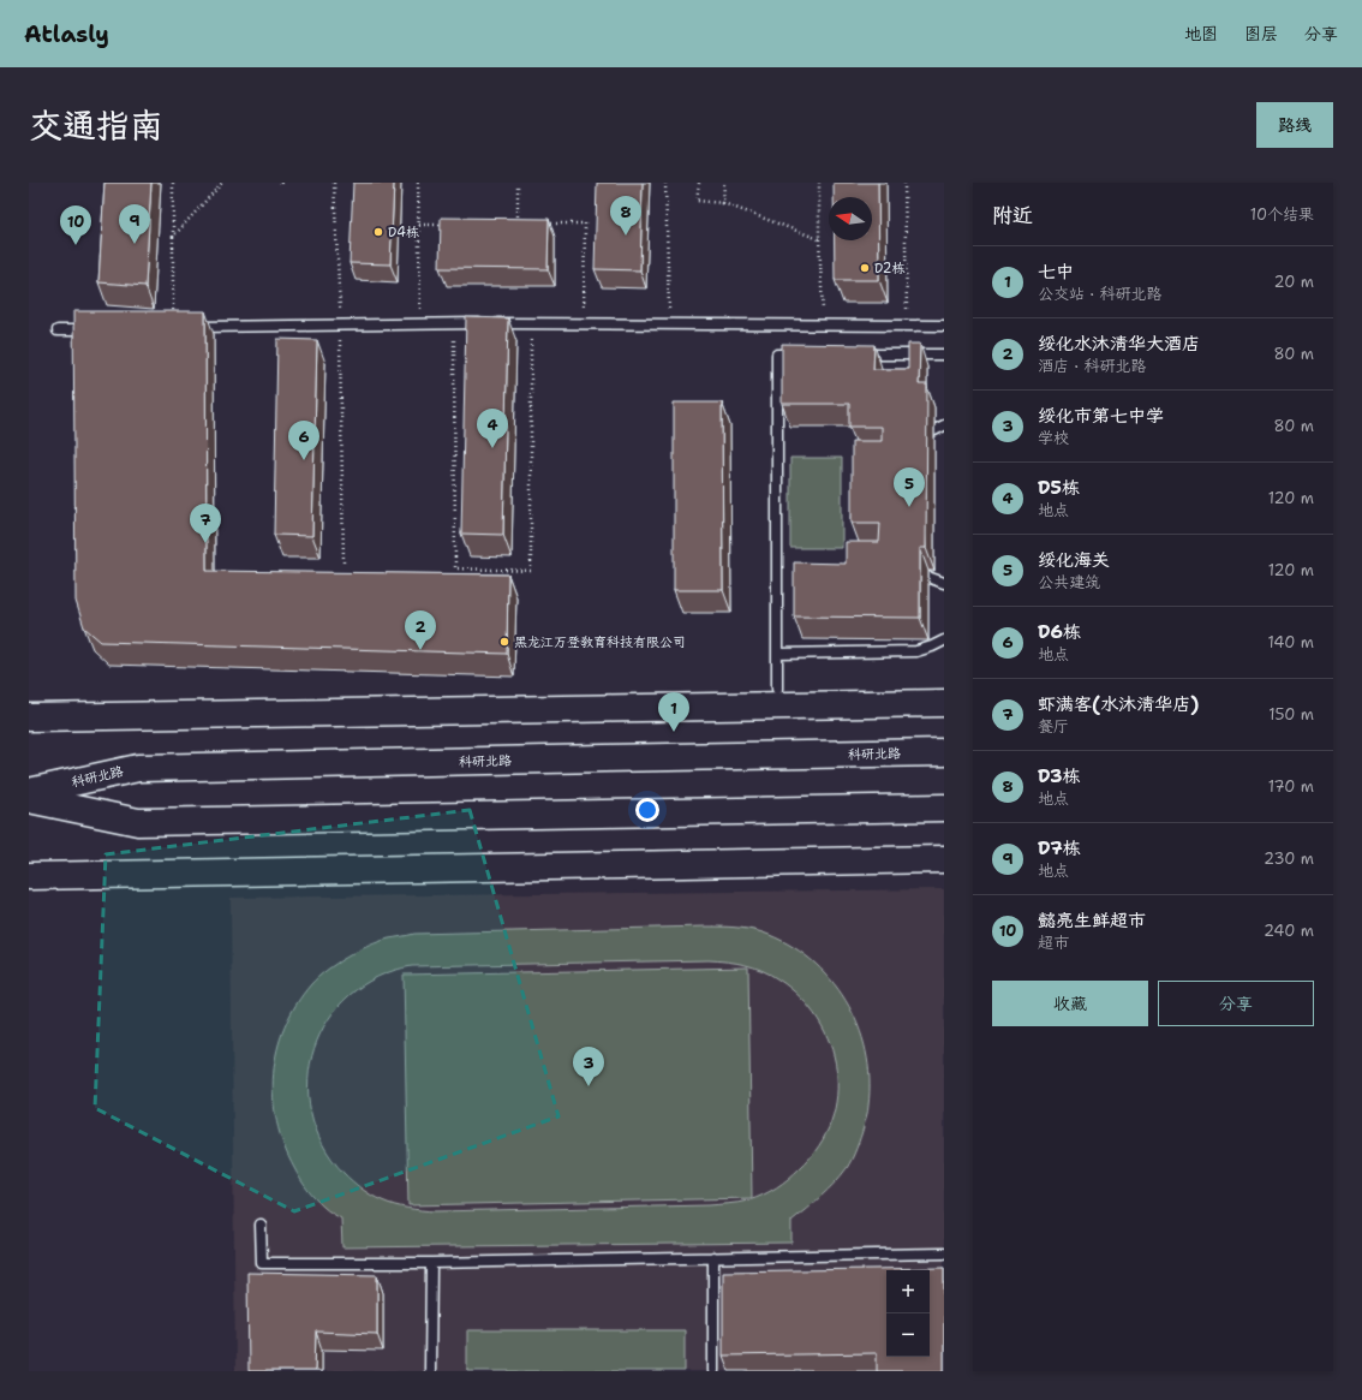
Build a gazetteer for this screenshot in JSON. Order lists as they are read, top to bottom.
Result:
{
  "streets": {
    "main road": ["科研北路"]
  },
  "places": ["D4栋", "D2栋", "黑龙江万登教育科技有限公司"],
  "north": "left",
  "page": {
    "header": "Atlasly",
    "nav": ["地图", "图层", "分享"],
    "title": "交通指南",
    "buttons": [
      "路线",
      ["收藏", "分享"]
    ],
    "heading": ["附近", "10个结果"],
    "pins": [
      "8",
      "9",
      "10",
      "4",
      "6",
      "5",
      "7",
      "2",
      "1",
      "3"
    ],
    "list": [
      {
        "mark": "1",
        "name": "七中",
        "note": "公交站 · 科研北路",
        "value": "20 m"
      },
      {
        "mark": "2",
        "name": "绥化水沐清华大酒店",
        "note": "酒店 · 科研北路",
        "value": "80 m"
      },
      {
        "mark": "3",
        "name": "绥化市第七中学",
        "note": "学校",
        "value": "80 m"
      },
      {
        "mark": "4",
        "name": "D5栋",
        "note": "地点",
        "value": "120 m"
      },
      {
        "mark": "5",
        "name": "绥化海关",
        "note": "公共建筑",
        "value": "120 m"
      },
      {
        "mark": "6",
        "name": "D6栋",
        "note": "地点",
        "value": "140 m"
      },
      {
        "mark": "7",
        "name": "虾满客(水沐清华店)",
        "note": "餐厅",
        "value": "150 m"
      },
      {
        "mark": "8",
        "name": "D3栋",
        "note": "地点",
        "value": "170 m"
      },
      {
        "mark": "9",
        "name": "D7栋",
        "note": "地点",
        "value": "230 m"
      },
      {
        "mark": "10",
        "name": "懿亮生鲜超市",
        "note": "超市",
        "value": "240 m"
      }
    ],
    "map_buttons": ["+", "−"]
  }
}
